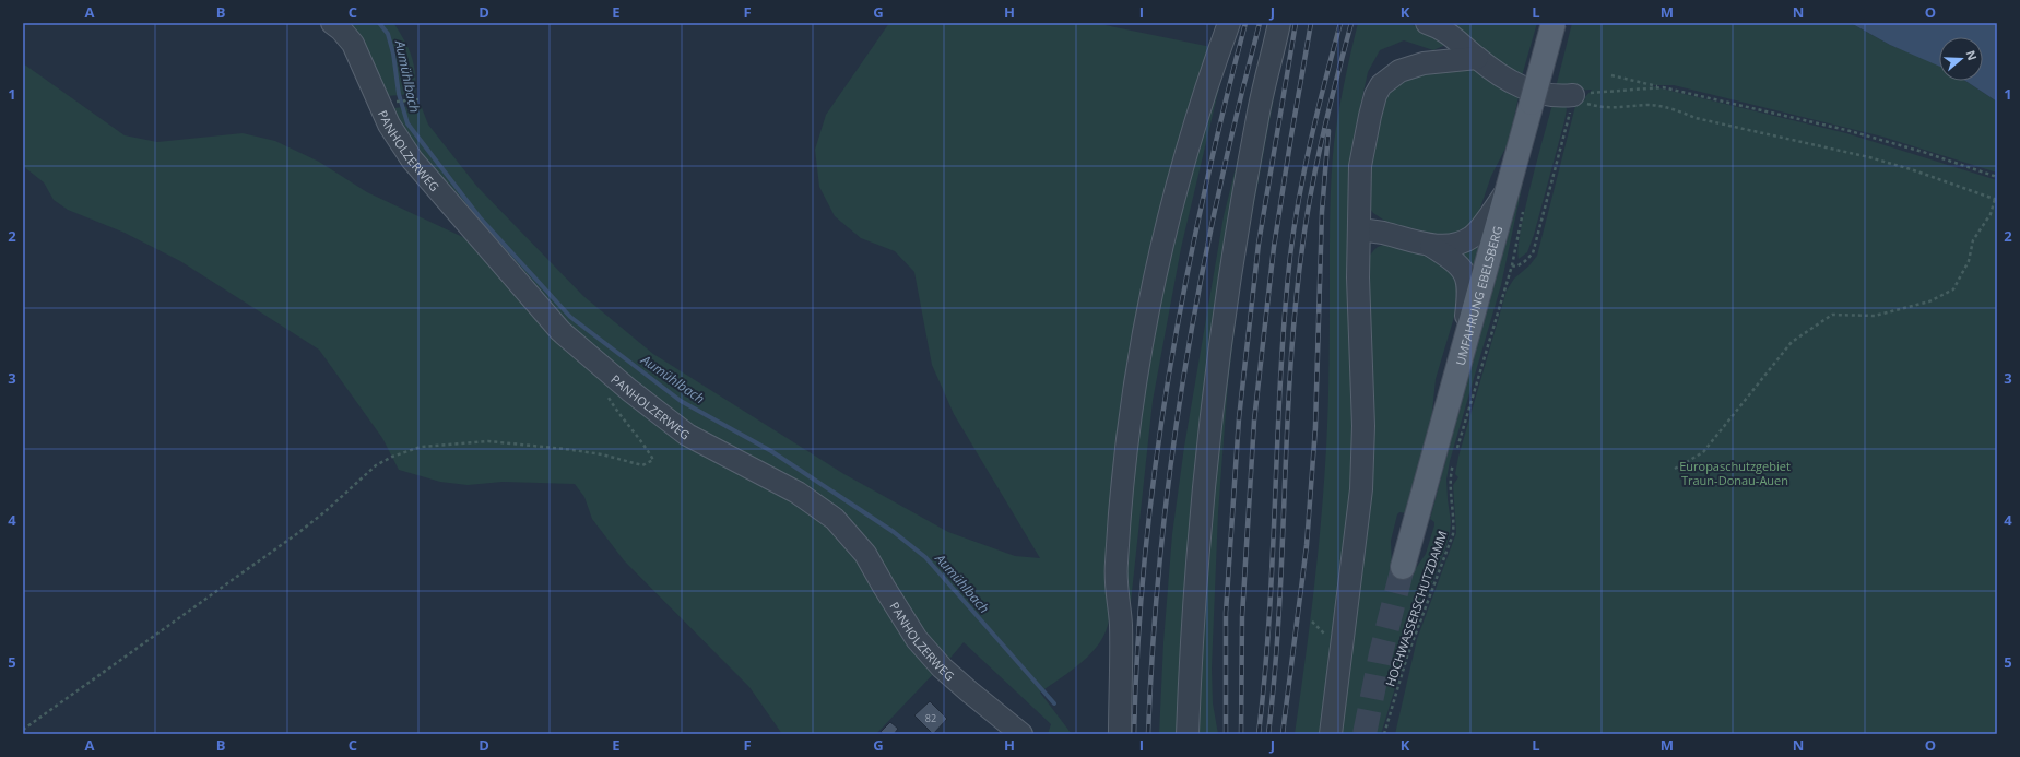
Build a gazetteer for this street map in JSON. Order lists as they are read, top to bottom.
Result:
{
  "streets": {
    "main road": ["UMFAHRUNG EBELSBERG"],
    "street": ["PANHOLZERWEG"],
    "path": ["HOCHWASSERSCHUTZDAMM"]
  },
  "water": ["Aumühlbach"],
  "parks": ["Europaschutzgebiet Traun-Donau-Auen"],
  "house_numbers": ["82"],
  "north": "right",
  "grid": {
    "columns": [
      "A",
      "B",
      "C",
      "D",
      "E",
      "F",
      "G",
      "H",
      "I",
      "J",
      "K",
      "L",
      "M",
      "N",
      "O"
    ],
    "rows": [
      "1",
      "2",
      "3",
      "4",
      "5"
    ]
  }
}
